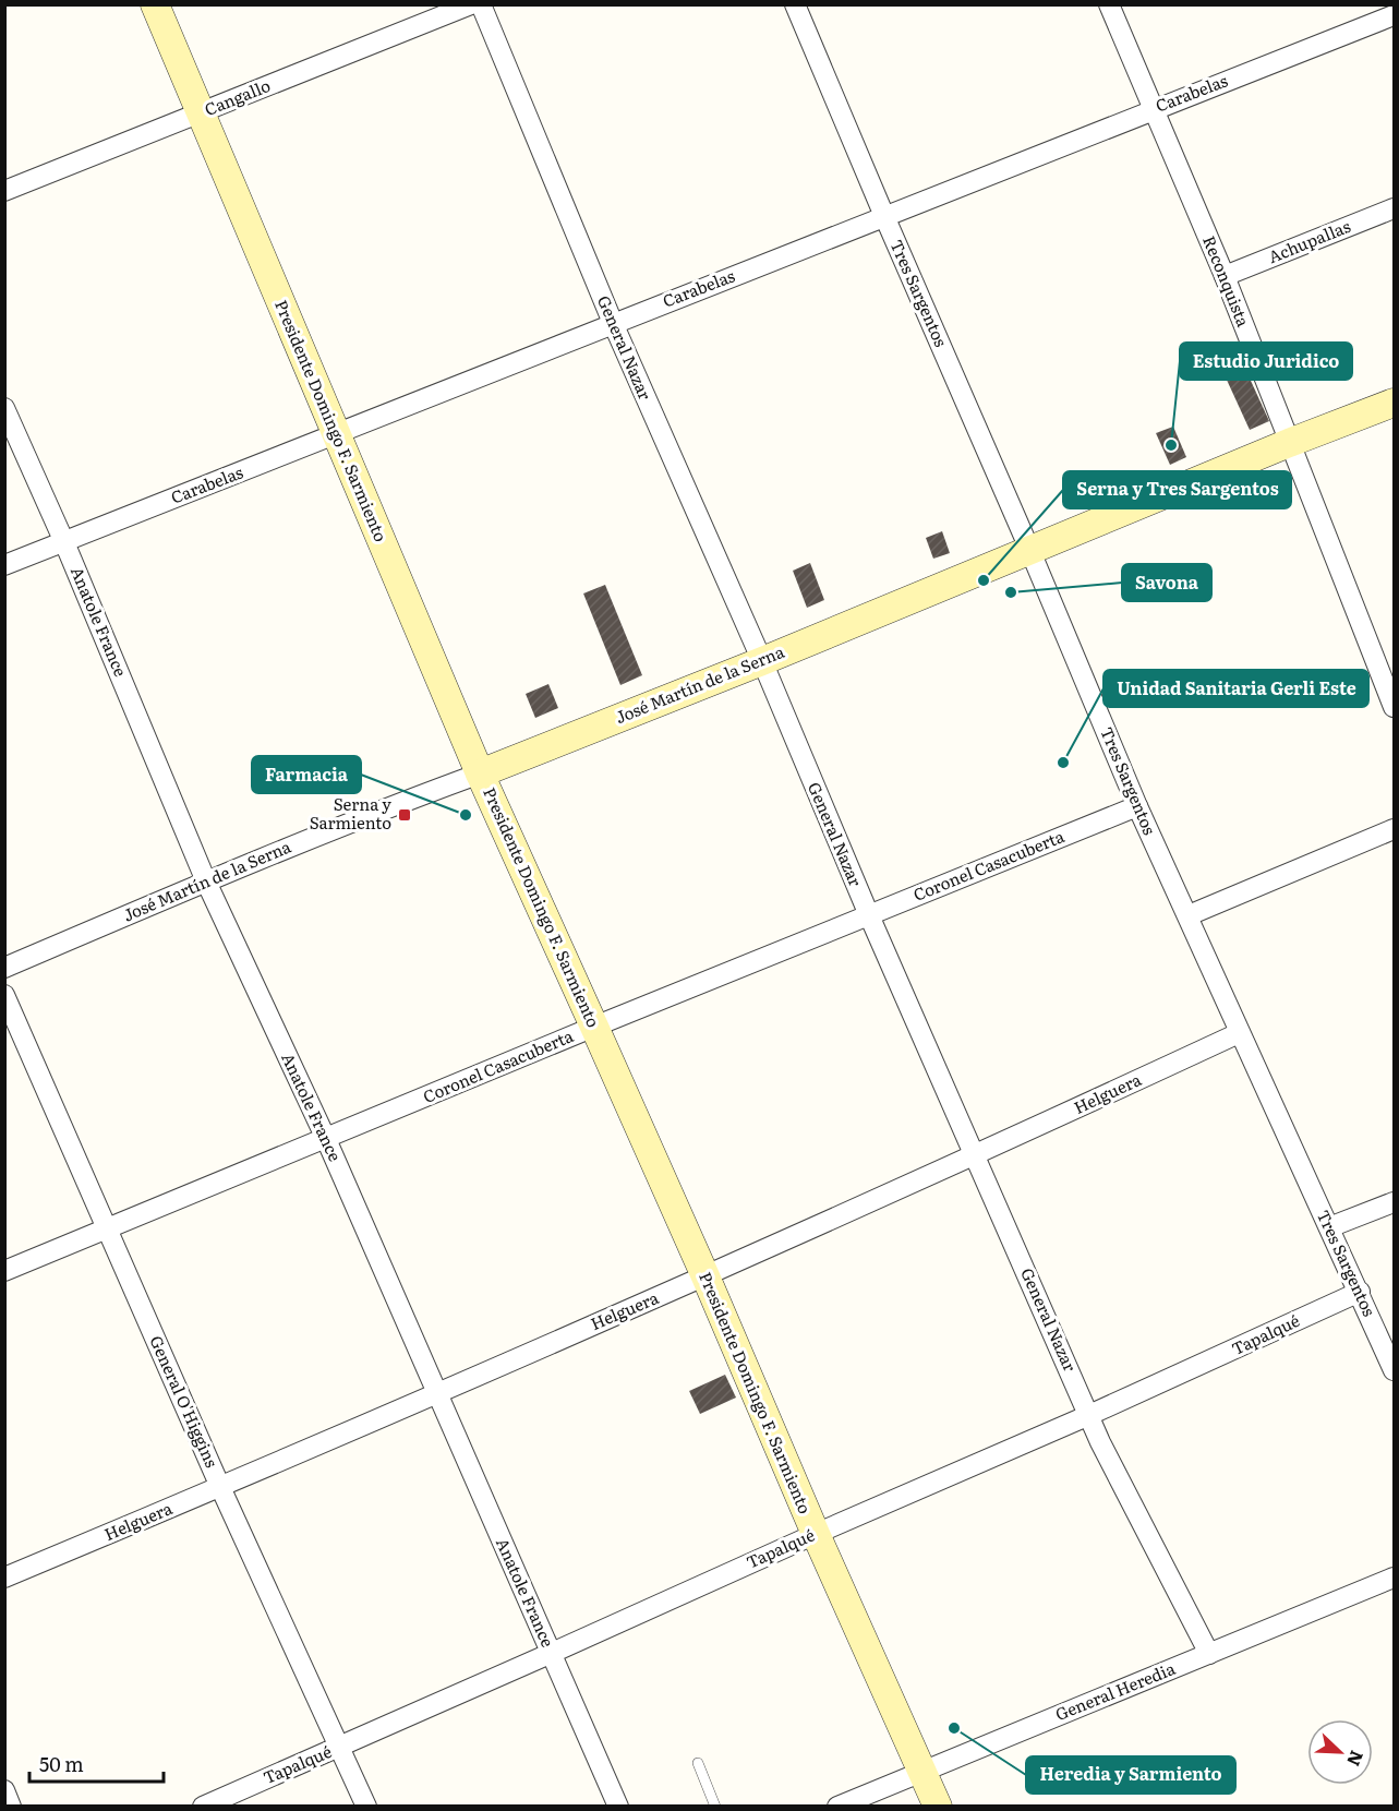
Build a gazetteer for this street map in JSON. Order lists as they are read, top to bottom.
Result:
{
  "streets": {
    "street": [
      "Carabelas",
      "Cangallo",
      "Achupallas",
      "Reconquista",
      "Tres Sargentos",
      "General Nazar",
      "Presidente Domingo F. Sarmiento",
      "Anatole France",
      "José Martín de la Serna",
      "Coronel Casacuberta",
      "Helguera",
      "Tapalqué",
      "General O'Higgins",
      "General Heredia"
    ]
  },
  "crossings": [
    ["Carabelas", "Reconquista"],
    ["Carabelas", "Tres Sargentos"],
    ["Carabelas", "General Nazar"],
    ["Carabelas", "Presidente Domingo F. Sarmiento"],
    ["Carabelas", "Anatole France"],
    ["Cangallo", "Presidente Domingo F. Sarmiento"],
    ["Achupallas", "Reconquista"],
    ["Reconquista", "José Martín de la Serna"],
    ["Tres Sargentos", "José Martín de la Serna"],
    ["Tres Sargentos", "Coronel Casacuberta"],
    ["Tres Sargentos", "Helguera"],
    ["Tres Sargentos", "Tapalqué"],
    ["General Nazar", "José Martín de la Serna"],
    ["General Nazar", "Coronel Casacuberta"],
    ["General Nazar", "Helguera"],
    ["General Nazar", "Tapalqué"],
    ["General Nazar", "General Heredia"],
    ["Presidente Domingo F. Sarmiento", "José Martín de la Serna"],
    ["Presidente Domingo F. Sarmiento", "Coronel Casacuberta"],
    ["Presidente Domingo F. Sarmiento", "Helguera"],
    ["Presidente Domingo F. Sarmiento", "Tapalqué"],
    ["Presidente Domingo F. Sarmiento", "General Heredia"],
    ["Anatole France", "José Martín de la Serna"],
    ["Anatole France", "Coronel Casacuberta"],
    ["Anatole France", "Helguera"],
    ["Anatole France", "Tapalqué"],
    ["Coronel Casacuberta", "General O'Higgins"],
    ["Helguera", "General O'Higgins"],
    ["Tapalqué", "General O'Higgins"]
  ],
  "places": {
    "other": [
      "Estudio Juridico",
      "Serna y Tres Sargentos",
      "Savona",
      "Unidad Sanitaria Gerli Este",
      "Farmacia",
      "Heredia y Sarmiento"
    ],
    "transit": ["Serna y Sarmiento"]
  },
  "scale_bar": "50 m",
  "north": "bottom right"
}
